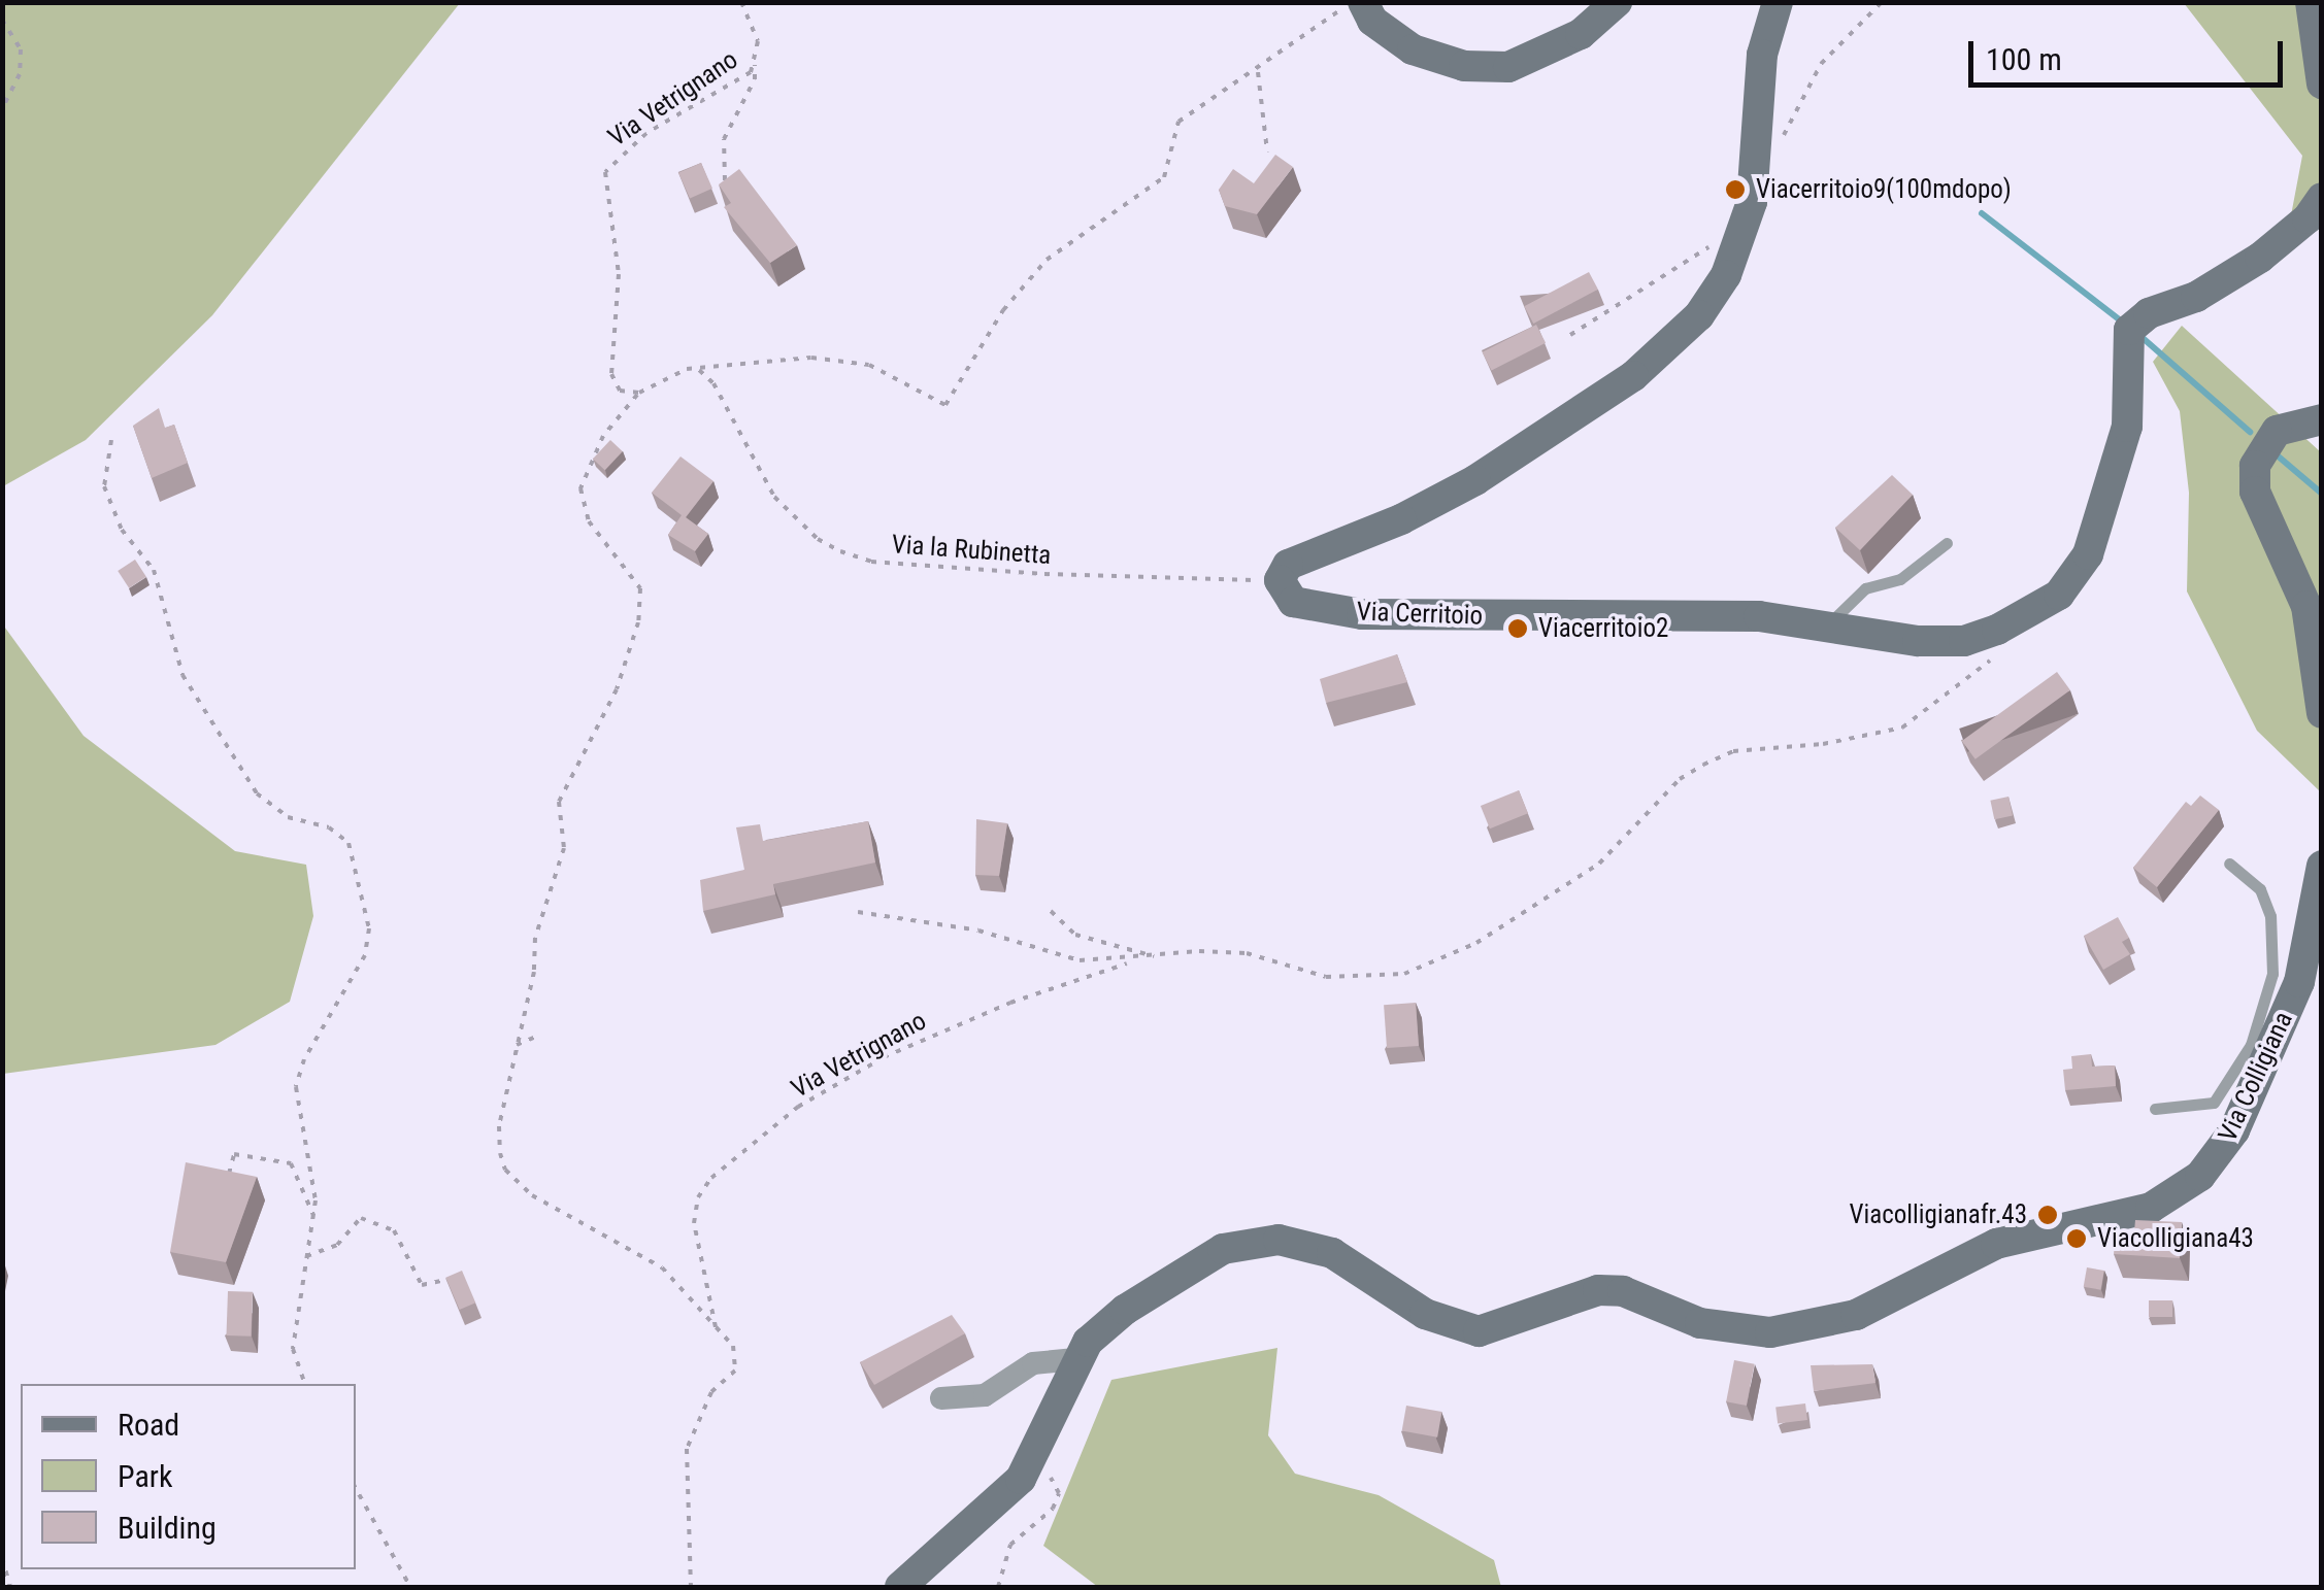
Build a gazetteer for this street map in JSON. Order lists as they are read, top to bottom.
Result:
{
  "streets": {
    "street": ["Via Cerritoio", "Via Colligiana"],
    "path": ["Via Vetrignano", "Via la Rubinetta"]
  },
  "crossings": [
    ["Via la Rubinetta", "Via Cerritoio"]
  ],
  "places": [
    "Viacerritoio9(100mdopo)",
    "Viacerritoio2",
    "Viacolligianafr.43",
    "Viacolligiana43"
  ],
  "legend": ["Road", "Park", "Building"],
  "scale_bar": "100 m"
}
